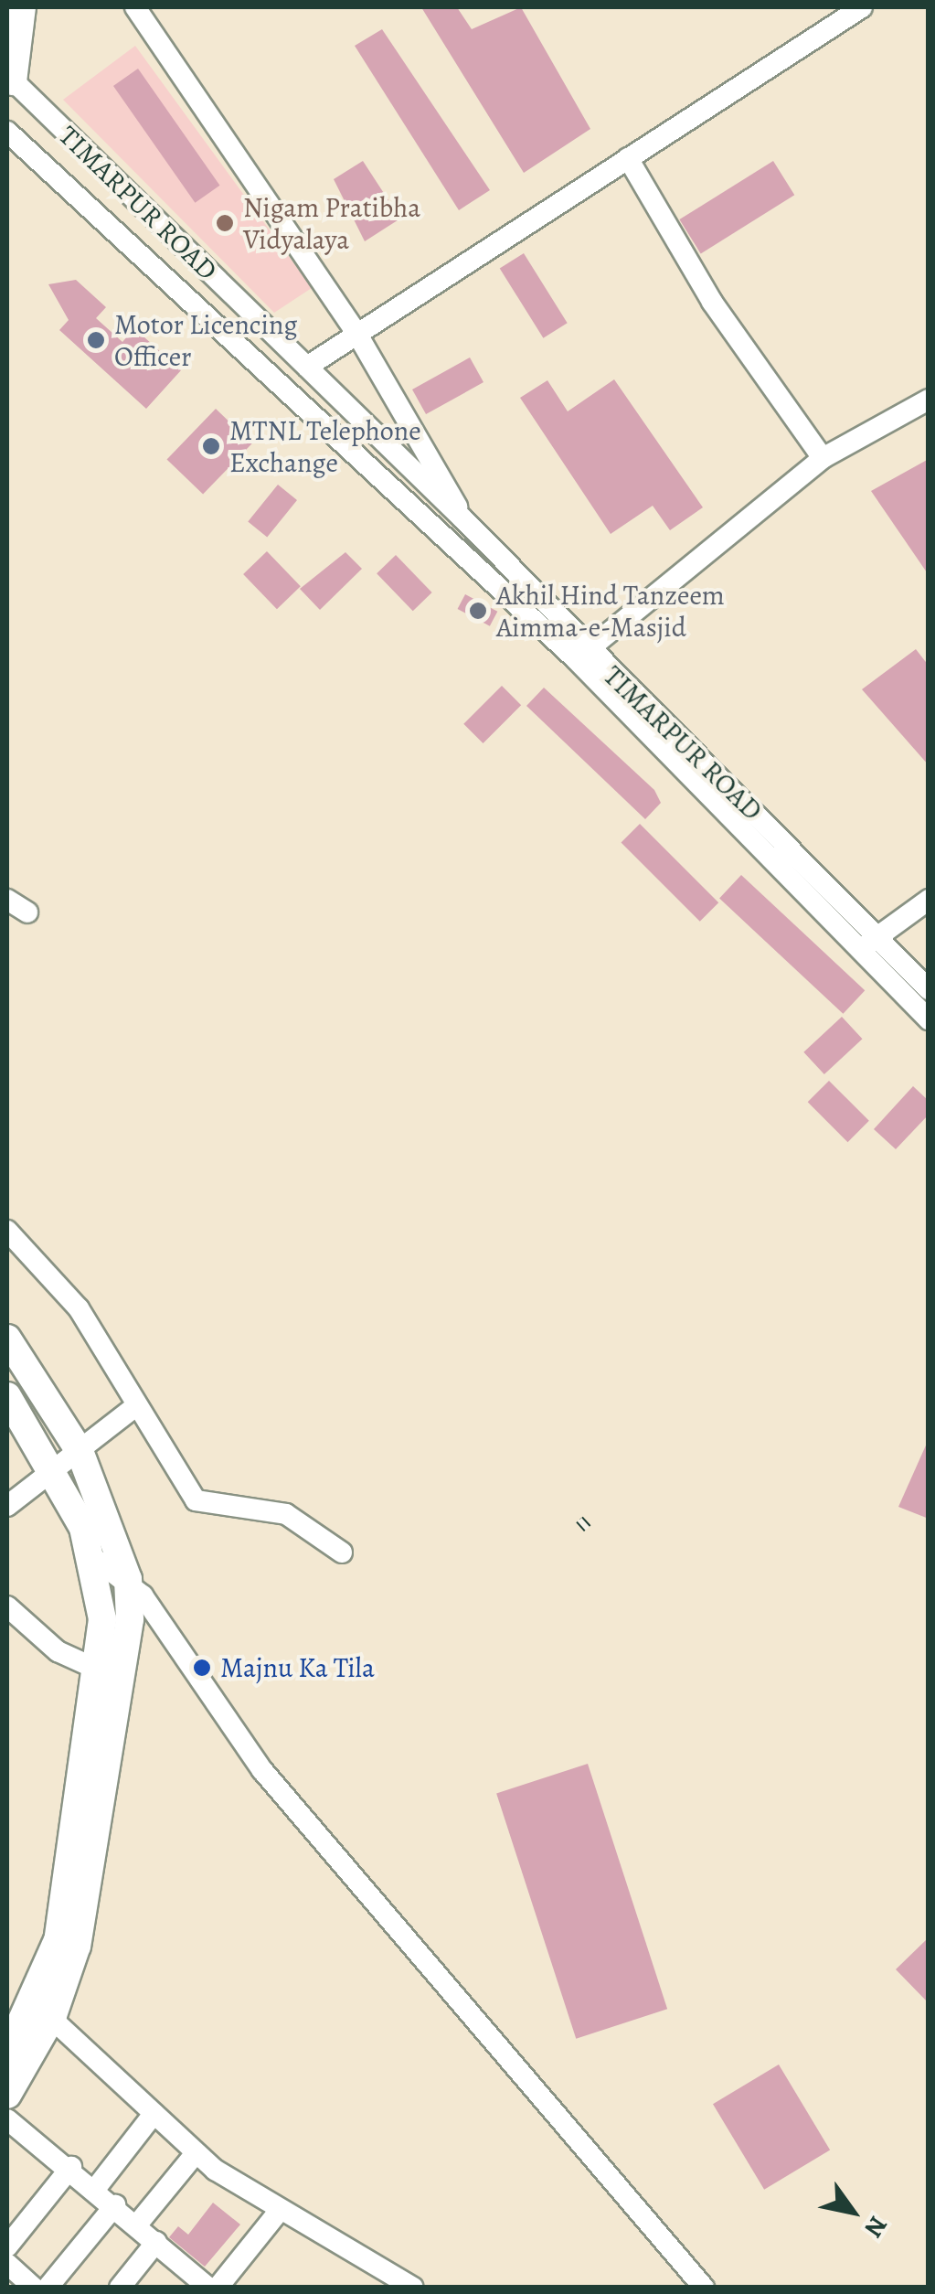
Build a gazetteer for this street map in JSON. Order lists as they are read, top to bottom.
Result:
{
  "streets": {
    "street": ["TIMARPUR ROAD"]
  },
  "places": [
    "Nigam Pratibha Vidyalaya",
    "Motor Licencing Officer",
    "MTNL Telephone Exchange",
    "Akhil Hind Tanzeem Aimma-e-Masjid",
    "Majnu Ka Tila"
  ],
  "north": "bottom right"
}
